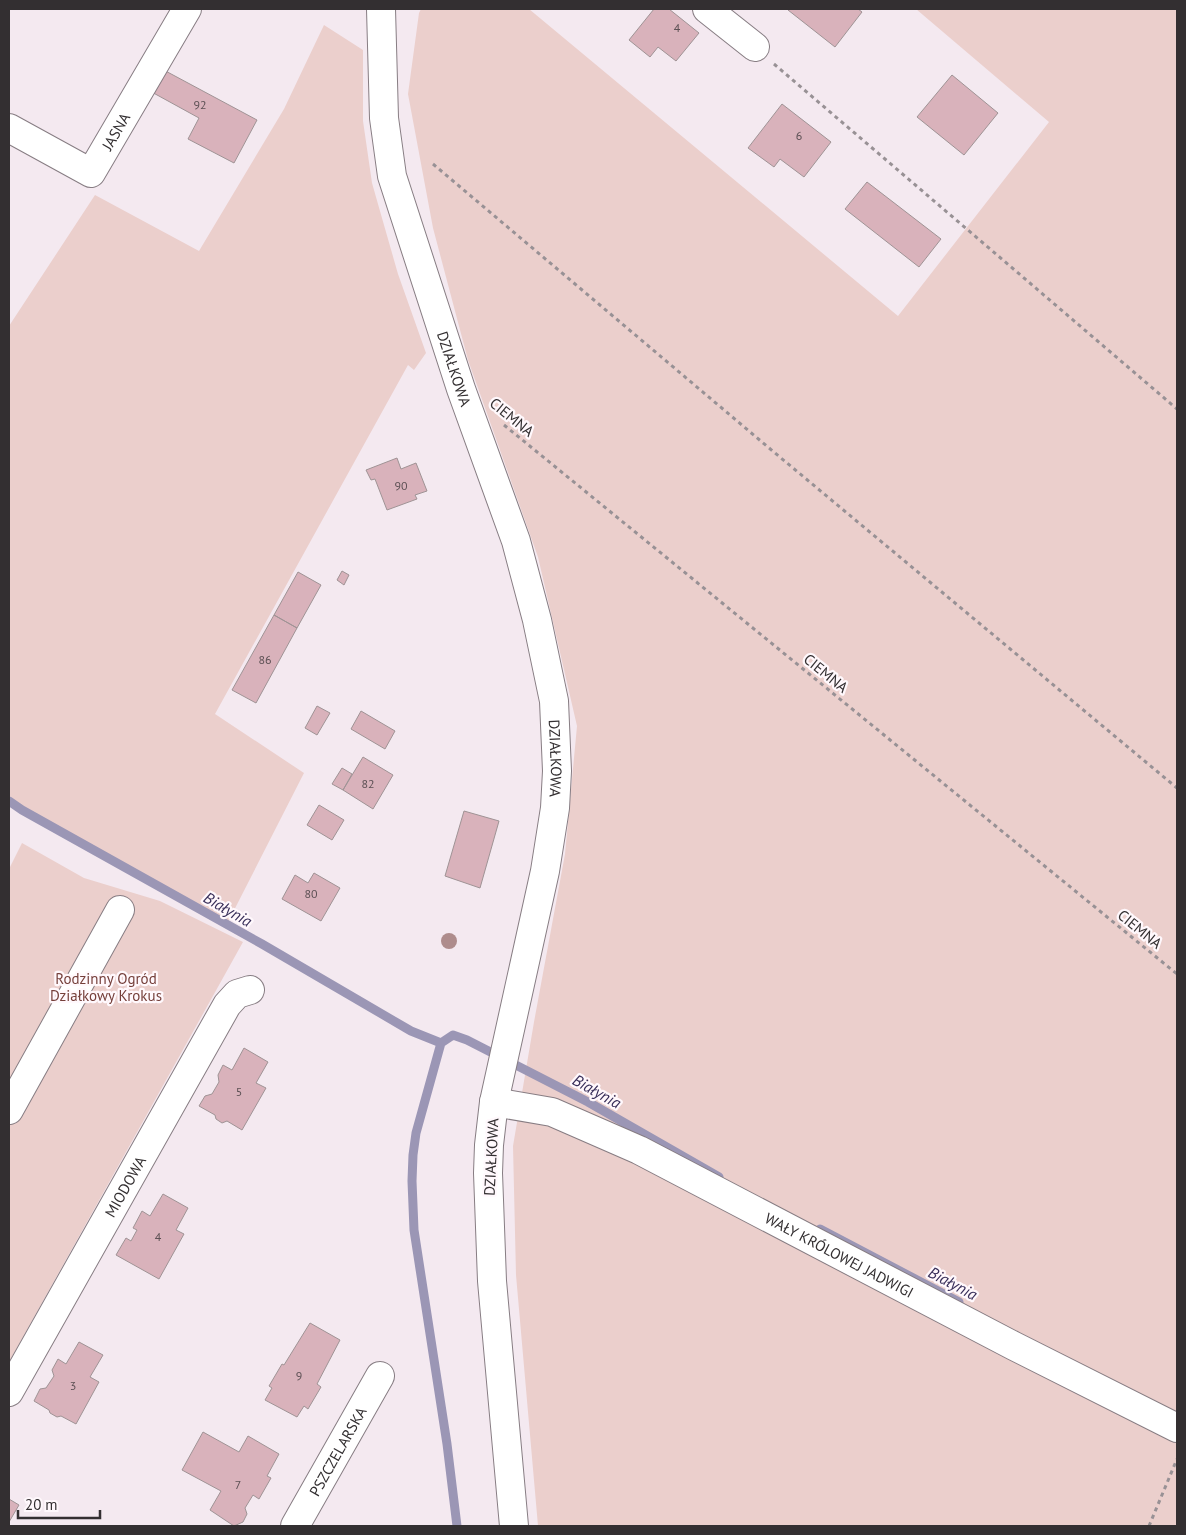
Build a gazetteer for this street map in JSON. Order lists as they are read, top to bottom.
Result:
{
  "streets": {
    "street": [
      "JASNA",
      "DZIAŁKOWA",
      "MIODOWA",
      "WAŁY KRÓLOWEJ JADWIGI",
      "PSZCZELARSKA"
    ],
    "path": ["CIEMNA"]
  },
  "crossings": [
    ["DZIAŁKOWA", "WAŁY KRÓLOWEJ JADWIGI"]
  ],
  "water": ["Białynia"],
  "parks": ["Rodzinny Ogród Działkowy Krokus"],
  "house_numbers": [
    "4",
    "92",
    "6",
    "90",
    "86",
    "82",
    "80",
    "5",
    "4",
    "9",
    "3",
    "7"
  ],
  "scale_bar": "20 m"
}
